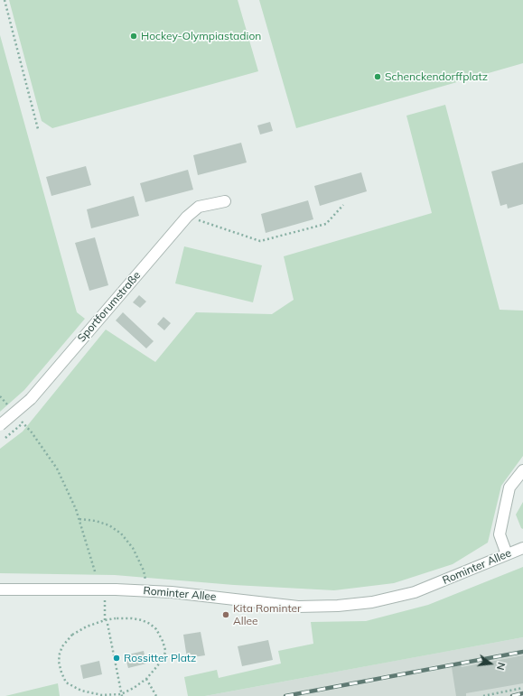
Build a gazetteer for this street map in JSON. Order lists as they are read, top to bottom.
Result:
{
  "streets": {
    "street": ["Sportforumstraße", "Rominter Allee"]
  },
  "places": [
    "Hockey-Olympiastadion",
    "Schenckendorffplatz",
    "Kita Rominter Allee",
    "Rossitter Platz"
  ],
  "north": "right"
}
